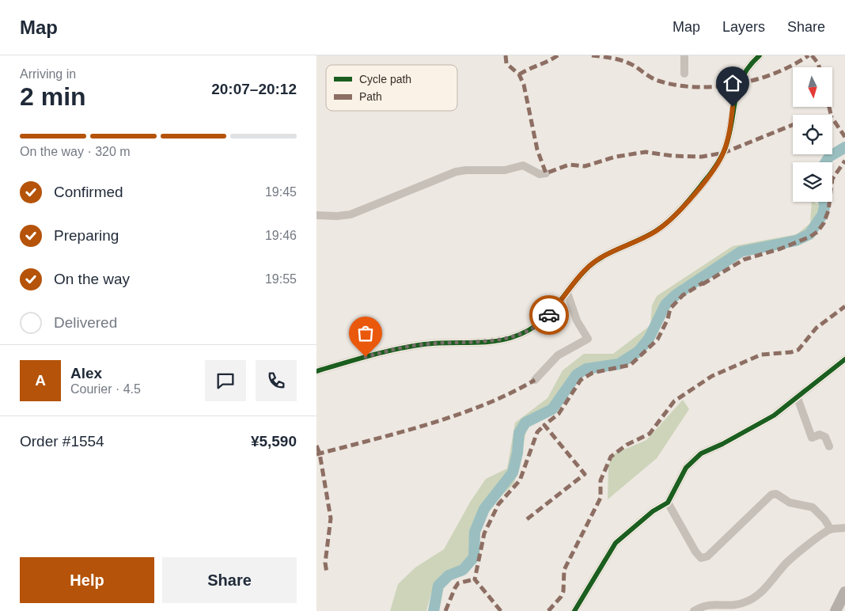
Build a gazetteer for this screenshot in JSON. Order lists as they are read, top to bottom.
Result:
{
  "legend": ["Cycle path", "Path"],
  "north": "bottom",
  "page": {
    "header": "Map",
    "nav": ["Map", "Layers", "Share"],
    "heading": ["2 min", "Arriving in", "20:07–20:12"],
    "panel": [
      "Alex",
      "Courier · 4.5",
      "Order #1554",
      "¥5,590"
    ],
    "bar": "On the way · 320 m",
    "list": [
      ["Confirmed", "19:45"],
      ["Preparing", "19:46"],
      ["On the way", "19:55"],
      "Delivered"
    ],
    "round": "A",
    "buttons": ["Help", "Share"]
  }
}
